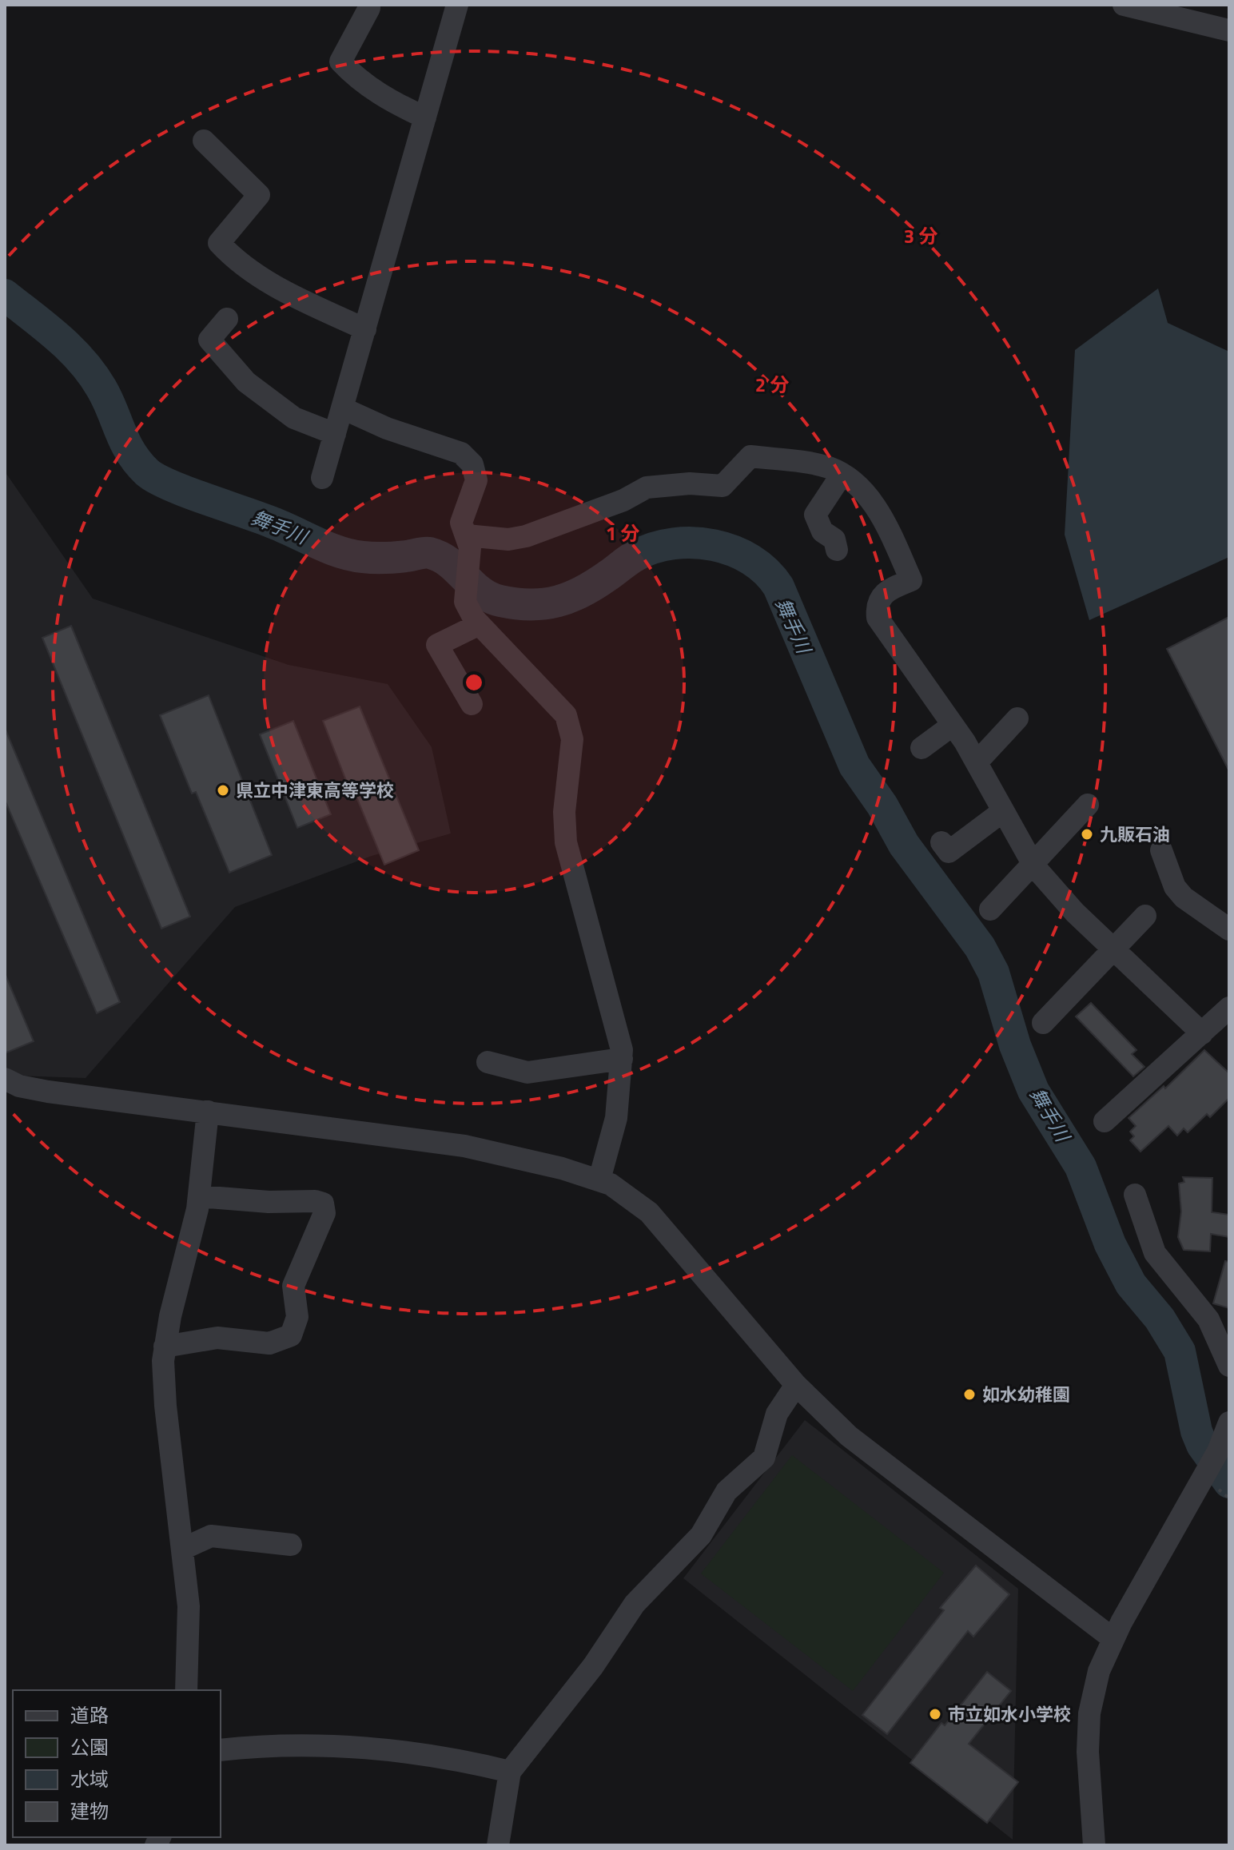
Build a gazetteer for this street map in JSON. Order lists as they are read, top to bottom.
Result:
{
  "water": ["舞手川"],
  "places": [
    "県立中津東高等学校",
    "九販石油",
    "如水幼稚園",
    "市立如水小学校"
  ],
  "legend": [
    "道路",
    "公園",
    "水域",
    "建物"
  ],
  "rings": ["3 分", "2 分", "1 分"]
}
